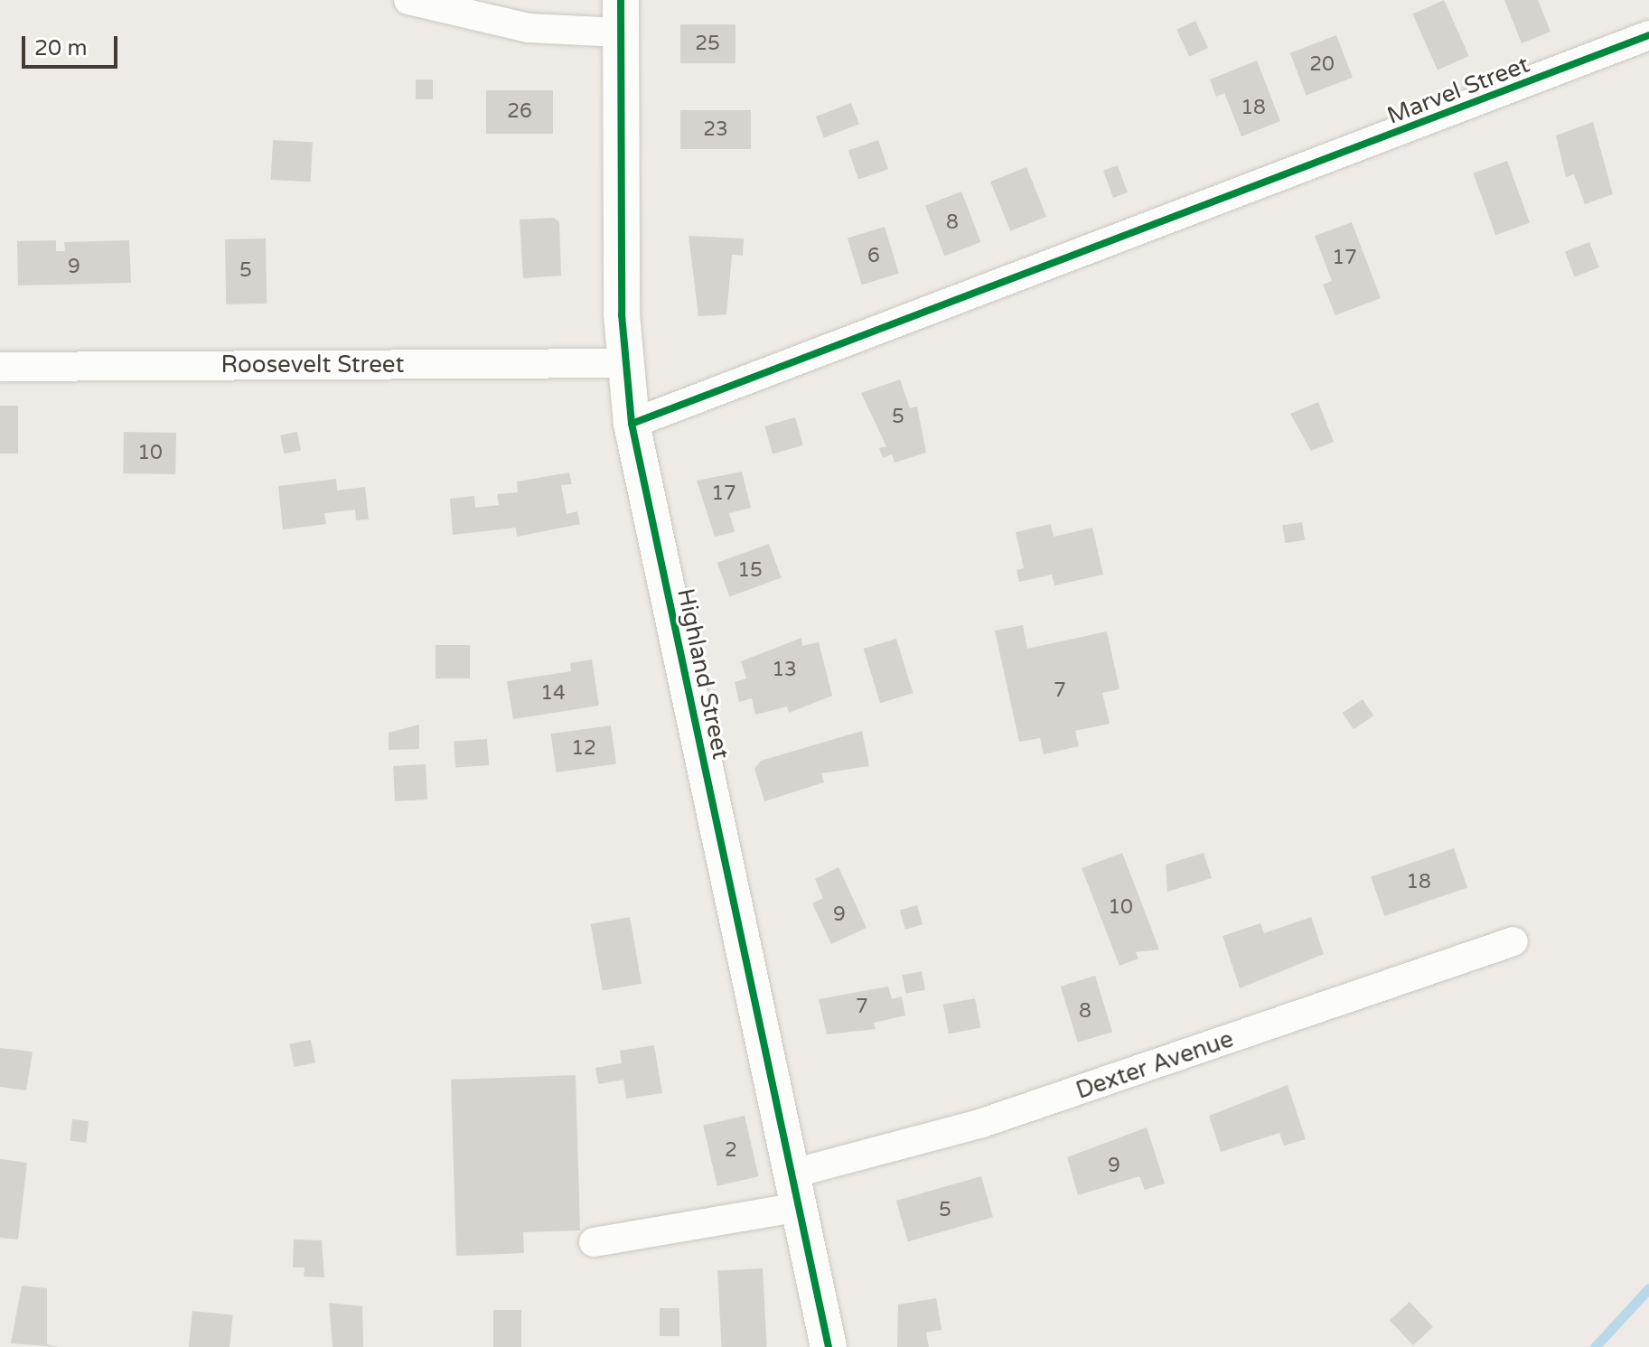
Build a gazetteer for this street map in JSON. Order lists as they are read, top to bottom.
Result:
{
  "streets": {
    "street": [
      "Marvel Street",
      "Roosevelt Street",
      "Highland Street",
      "Dexter Avenue"
    ]
  },
  "crossings": [
    ["Marvel Street", "Highland Street"],
    ["Roosevelt Street", "Highland Street"],
    ["Highland Street", "Dexter Avenue"]
  ],
  "house_numbers": [
    "25",
    "20",
    "18",
    "26",
    "23",
    "8",
    "6",
    "17",
    "9",
    "5",
    "5",
    "10",
    "17",
    "15",
    "13",
    "7",
    "14",
    "12",
    "18",
    "10",
    "9",
    "7",
    "8",
    "2",
    "9",
    "5"
  ],
  "scale_bar": "20 m"
}
